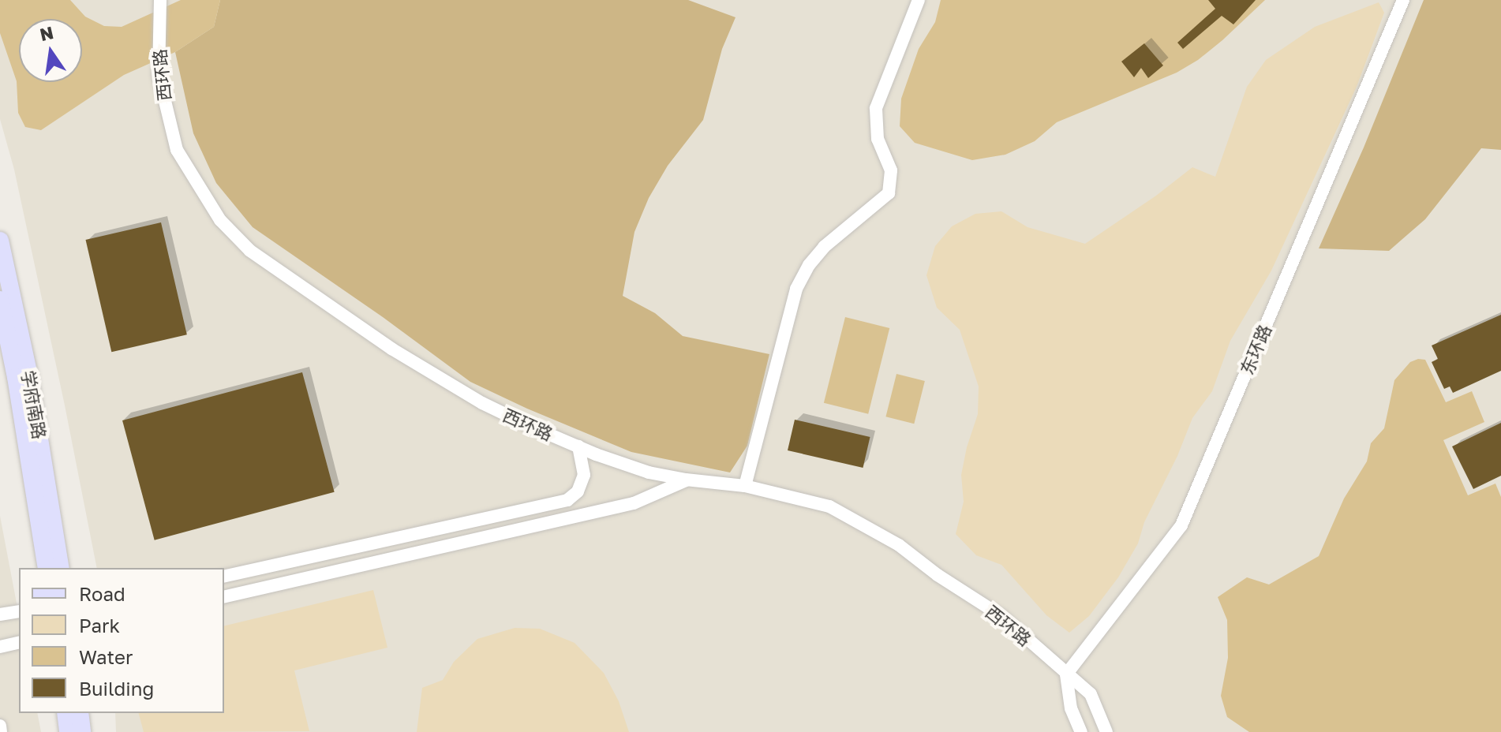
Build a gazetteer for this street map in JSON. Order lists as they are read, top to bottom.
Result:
{
  "streets": {
    "main road": ["学府南路"],
    "street": ["西环路", "东环路"]
  },
  "crossings": [
    ["西环路", "东环路"]
  ],
  "legend": [
    "Road",
    "Park",
    "Water",
    "Building"
  ],
  "north": "top"
}
